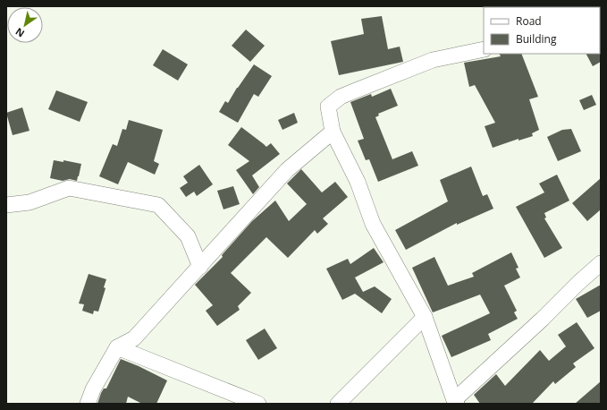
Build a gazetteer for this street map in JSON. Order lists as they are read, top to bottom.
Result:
{
  "legend": ["Road", "Building"],
  "north": "bottom left"
}
